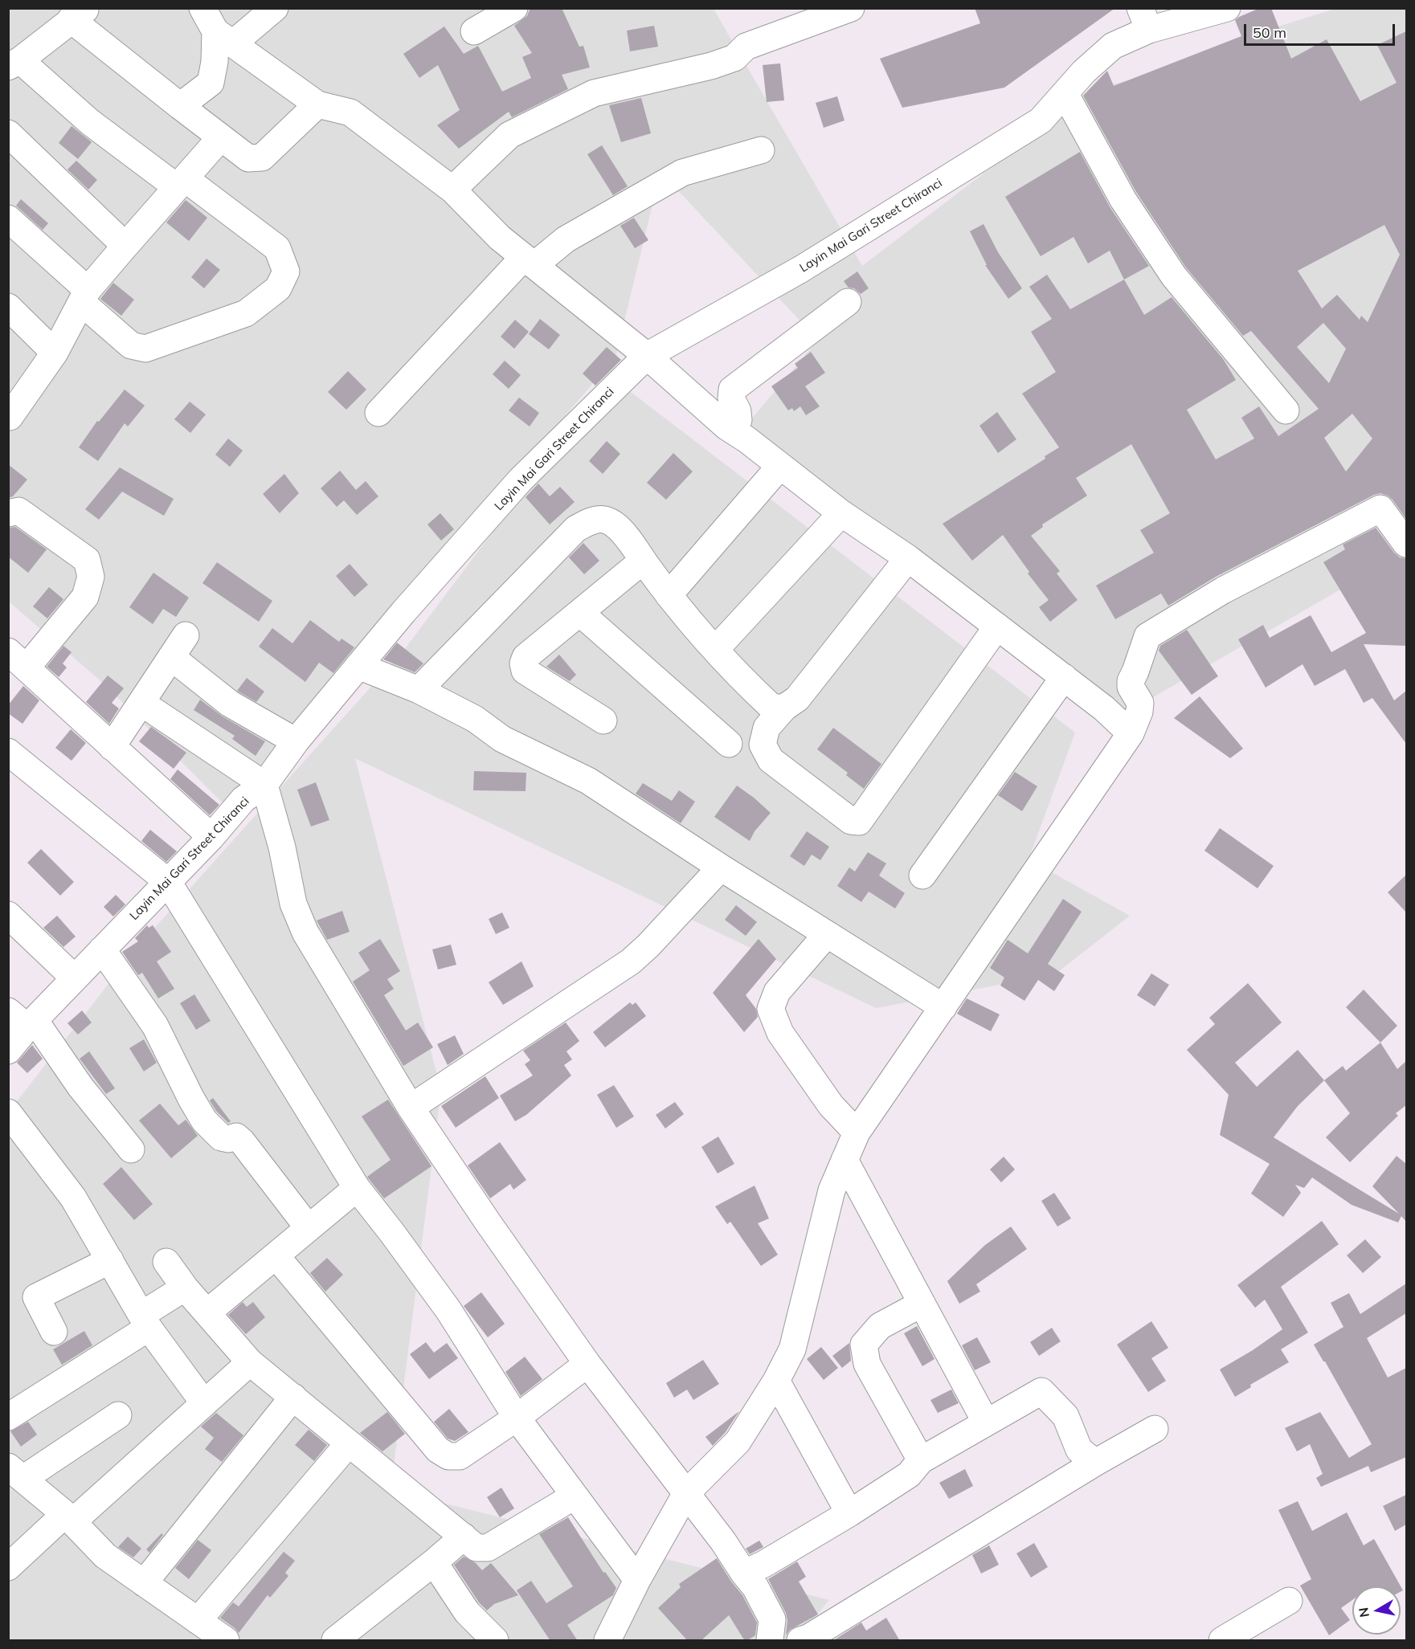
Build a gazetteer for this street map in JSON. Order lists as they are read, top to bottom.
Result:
{
  "streets": {
    "street": ["Layin Mai Gari Street Chiranci"]
  },
  "scale_bar": "50 m",
  "north": "left"
}
